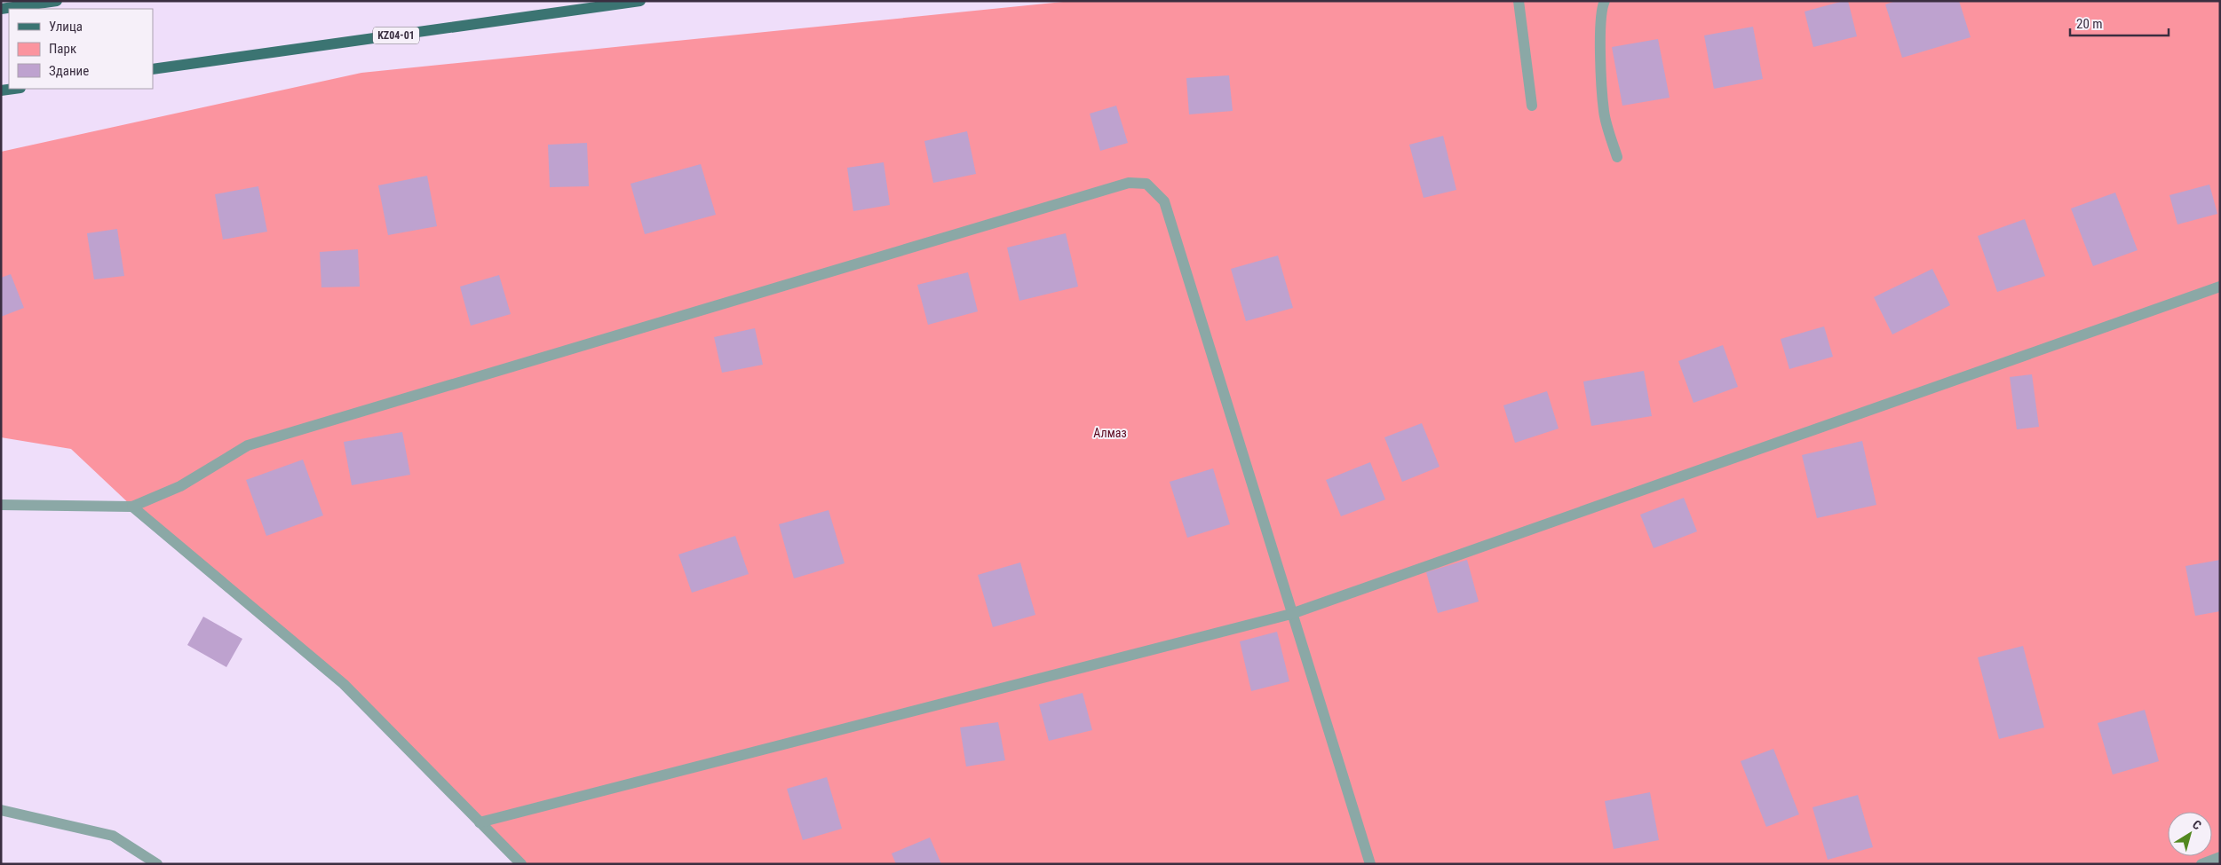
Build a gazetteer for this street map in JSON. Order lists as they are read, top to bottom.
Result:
{
  "streets": {
    "main road": ["KZ04-01"]
  },
  "parks": ["Алмаз"],
  "legend": ["Улица", "Парк", "Здание"],
  "scale_bar": "20 m",
  "north": "top right"
}
